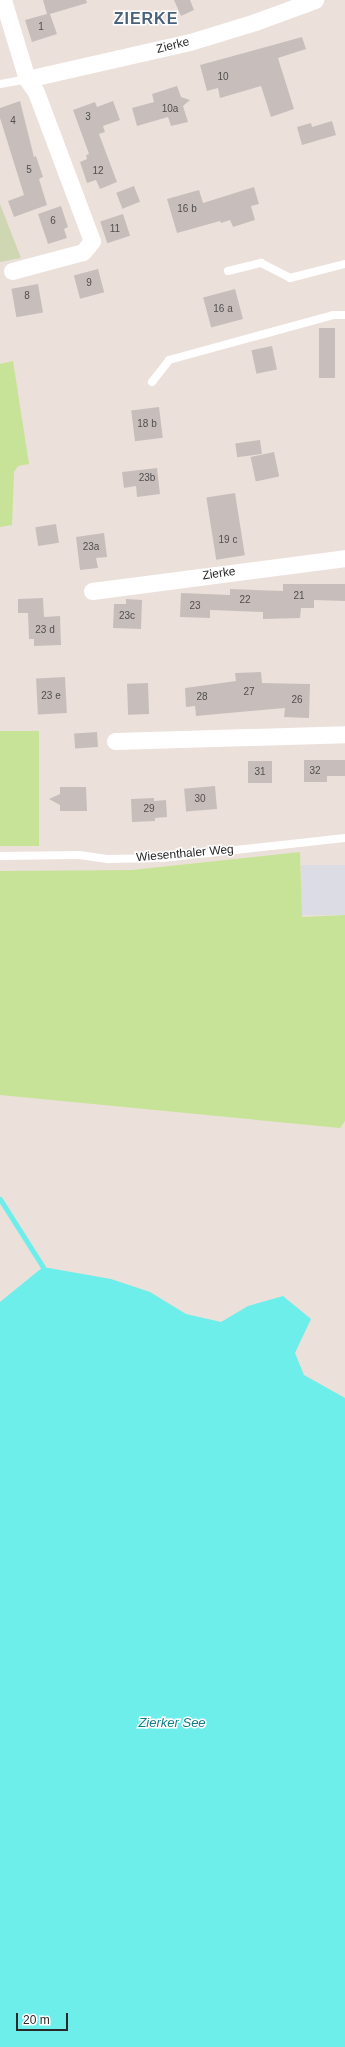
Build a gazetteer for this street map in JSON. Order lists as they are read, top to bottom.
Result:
{
  "streets": {
    "street": ["Zierke"],
    "lane": ["Wiesenthaler Weg"]
  },
  "districts": ["ZIERKE"],
  "water": ["Zierker See"],
  "house_numbers": [
    "1",
    "10",
    "10a",
    "3",
    "4",
    "5",
    "12",
    "16 b",
    "6",
    "11",
    "9",
    "8",
    "16 a",
    "18 b",
    "23b",
    "19 c",
    "23a",
    "21",
    "22",
    "23",
    "23c",
    "23 d",
    "27",
    "23 e",
    "28",
    "26",
    "32",
    "31",
    "30",
    "29"
  ],
  "scale_bar": "20 m"
}
